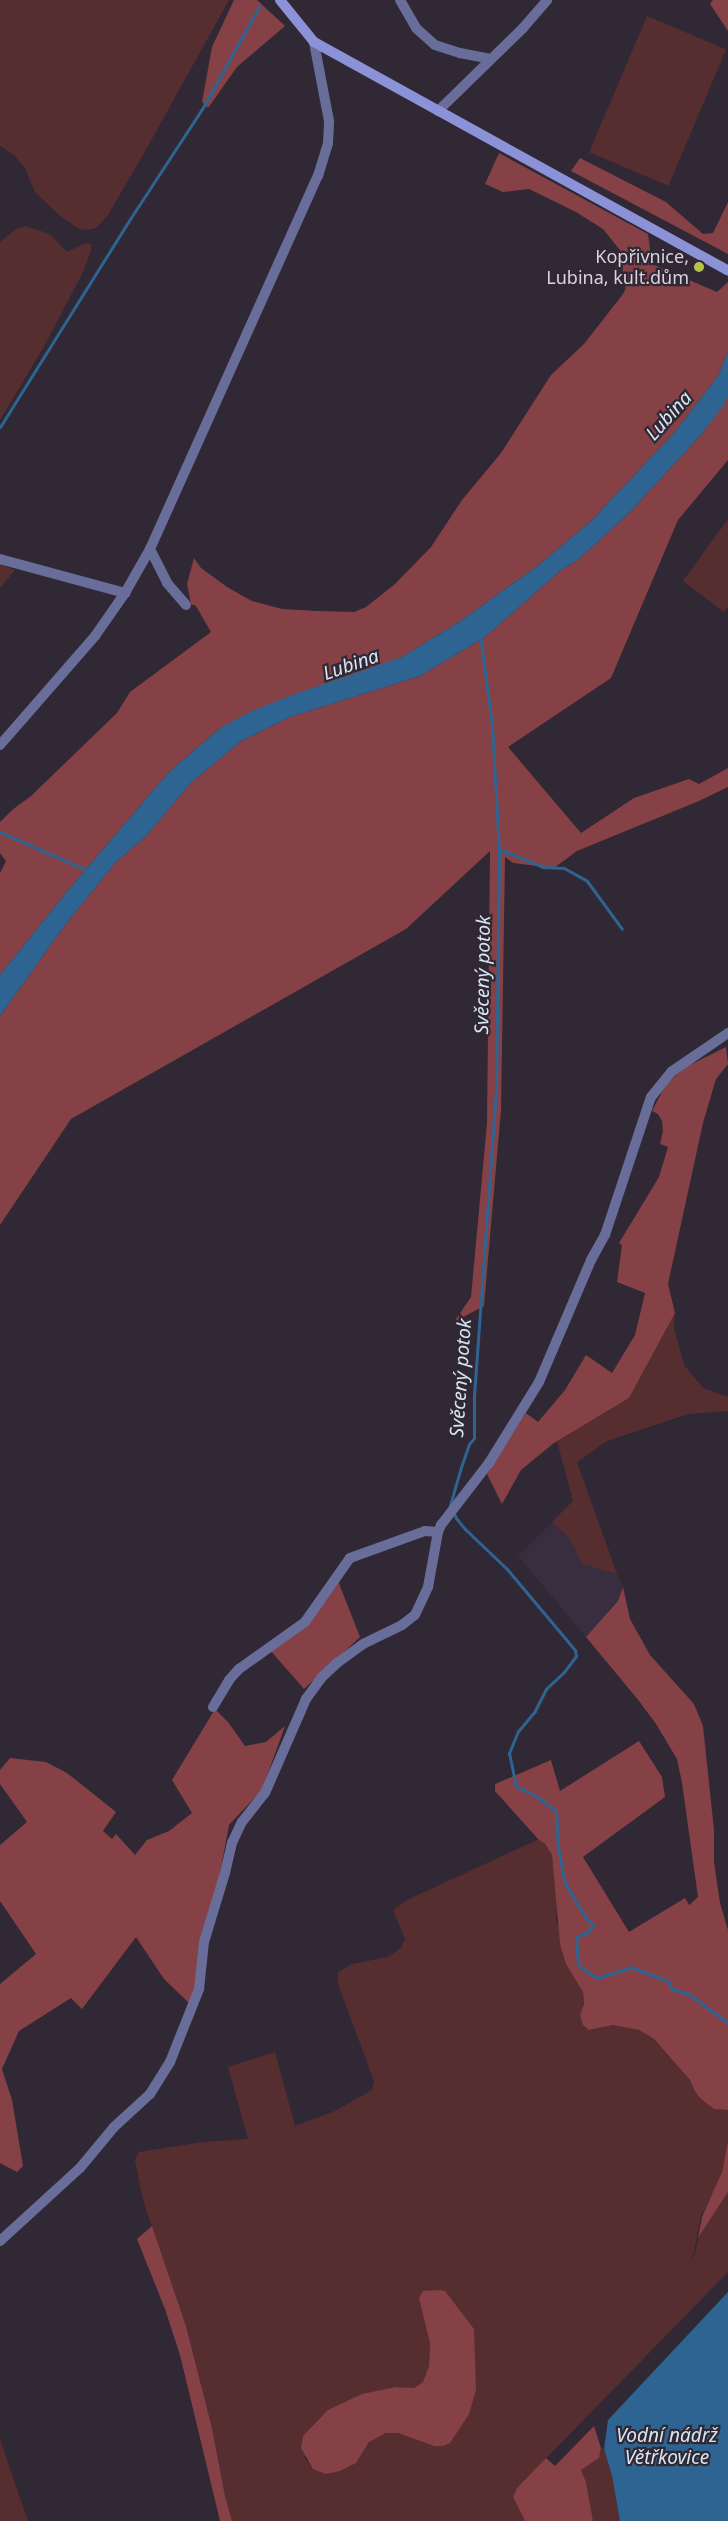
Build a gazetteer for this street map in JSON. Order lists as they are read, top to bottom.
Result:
{
  "water": ["Lubina", "Svěcený potok", "Vodní nádrž Větřkovice"],
  "places": ["Kopřivnice, Lubina, kult.dům"]
}
